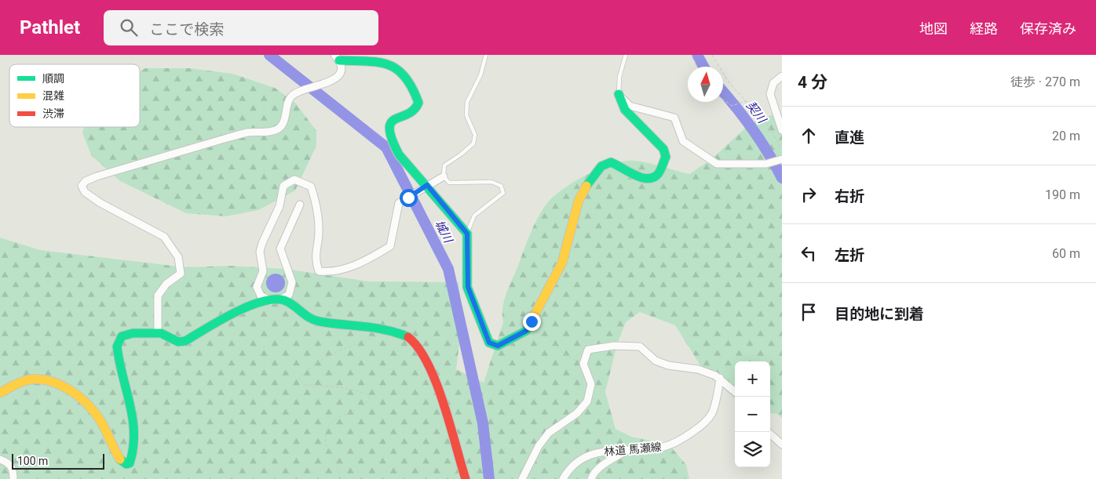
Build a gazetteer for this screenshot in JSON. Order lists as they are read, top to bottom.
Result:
{
  "streets": {
    "street": ["林道 馬瀬線"]
  },
  "water": ["契川", "城川"],
  "legend": ["順調", "混雑", "渋滞"],
  "scale_bar": "100 m",
  "north": "top",
  "page": {
    "header": "Pathlet",
    "search": "ここで検索",
    "nav": ["地図", "経路", "保存済み"],
    "heading": ["4 分", "徒歩 · 270 m"],
    "list": [
      ["直進", "20 m"],
      ["右折", "190 m"],
      ["左折", "60 m"],
      "目的地に到着"
    ],
    "map_buttons": ["+", "−"],
    "scale": "100 m"
  }
}
